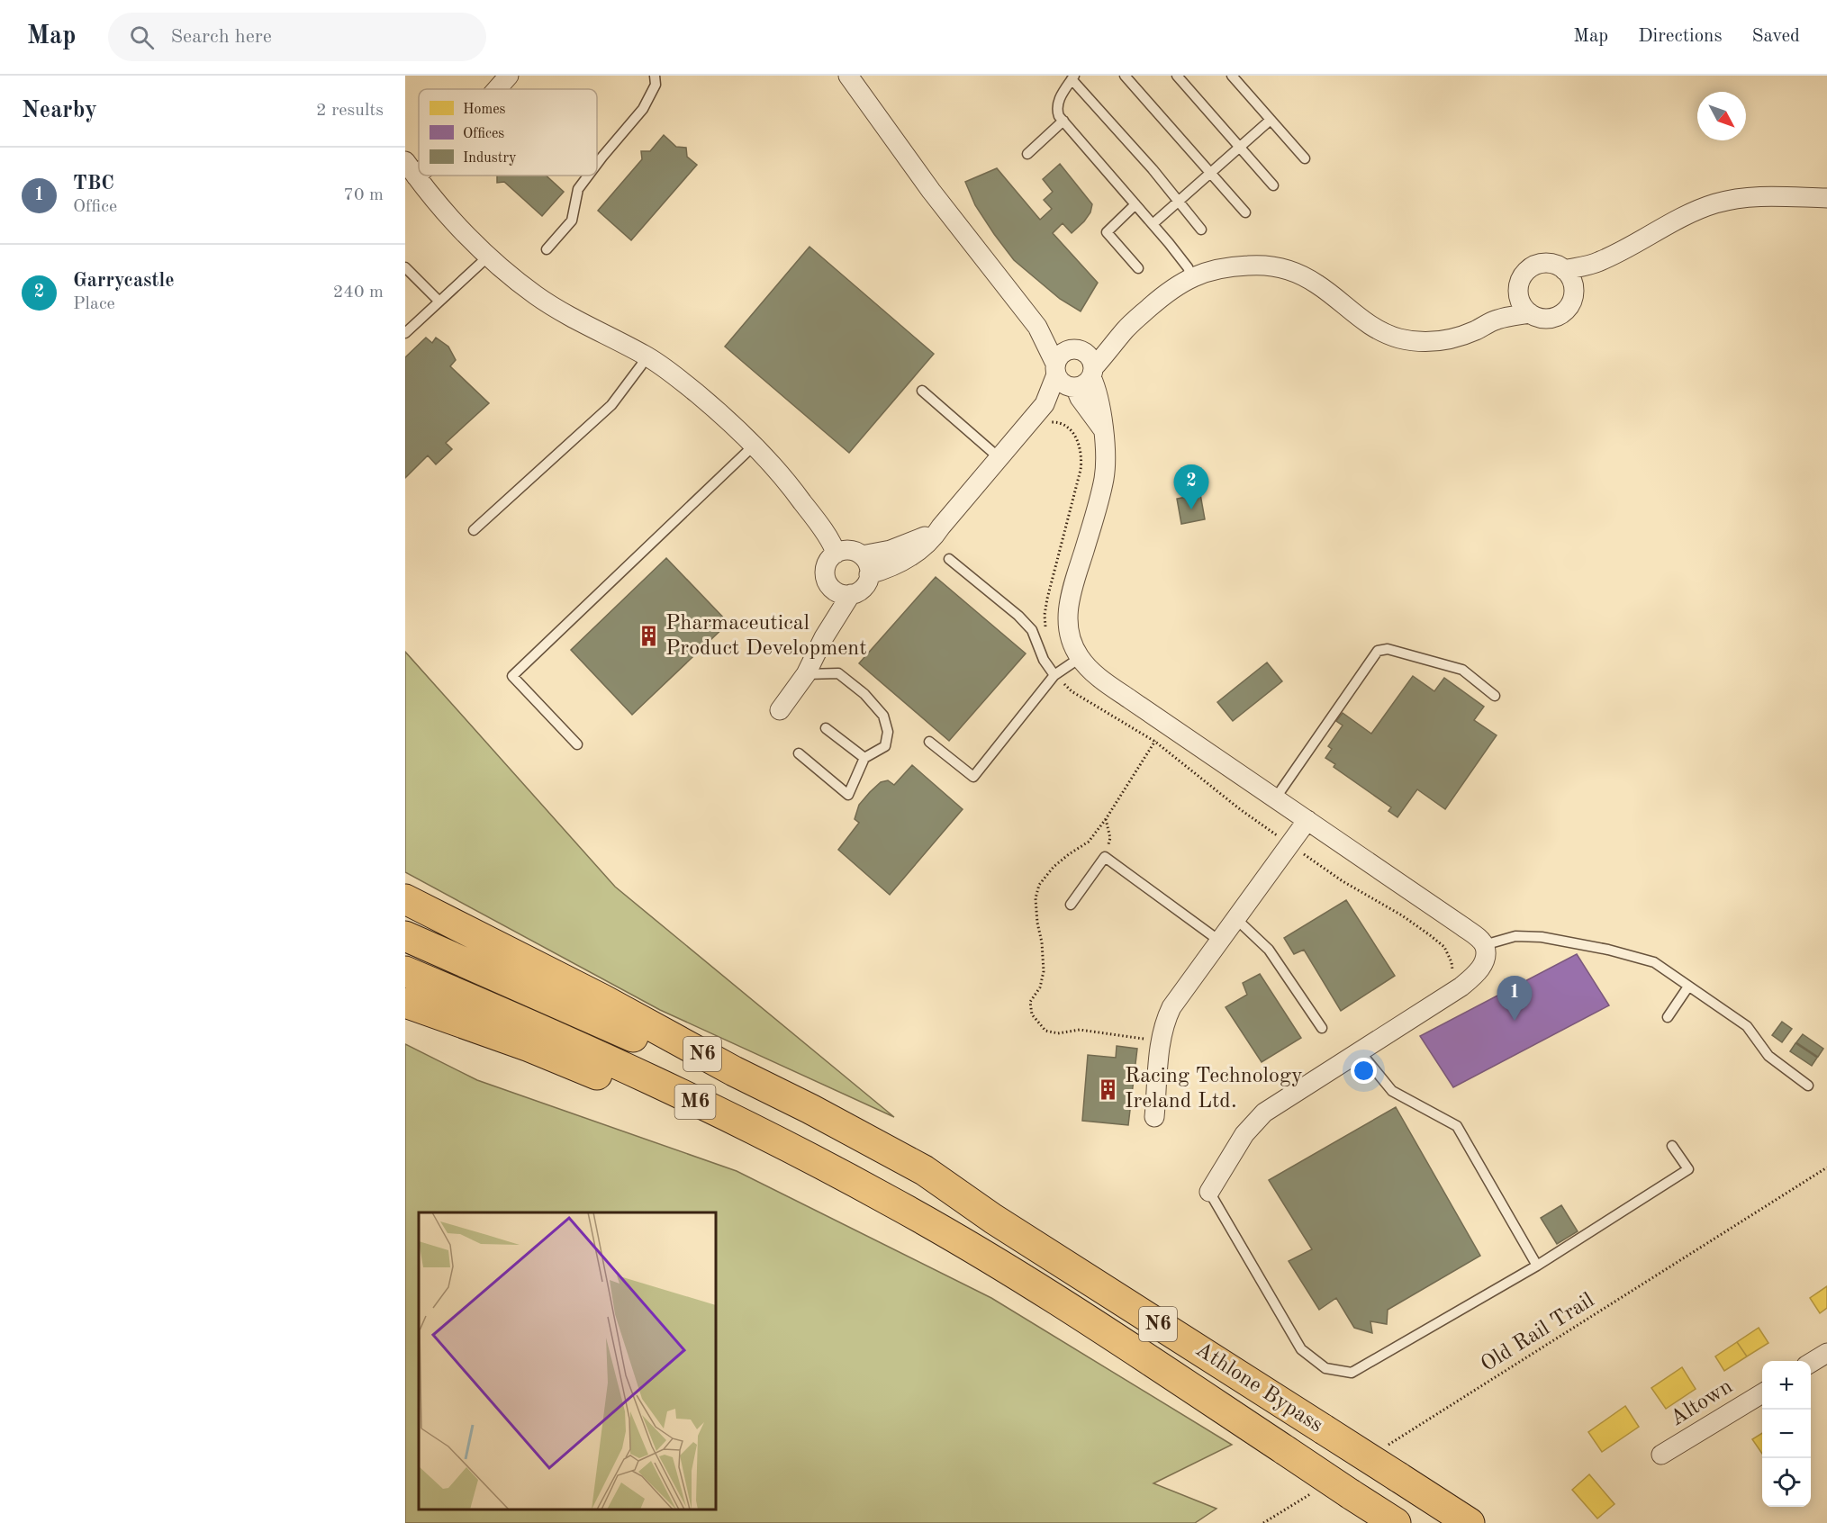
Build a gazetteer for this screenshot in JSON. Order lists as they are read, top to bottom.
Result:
{
  "streets": {
    "highway": ["N6", "M6", "Athlone Bypass"],
    "street": ["Altown"],
    "path": ["Old Rail Trail"]
  },
  "crossings": [
    ["N6", "M6"],
    ["N6", "Athlone Bypass"],
    ["M6", "Athlone Bypass"]
  ],
  "places": {
    "building": ["Pharmaceutical Product Development", "Racing Technology Ireland Ltd."]
  },
  "legend": ["Homes", "Offices", "Industry"],
  "north": "bottom right",
  "page": {
    "header": "Map",
    "search": "Search here",
    "nav": ["Map", "Directions", "Saved"],
    "heading": ["Nearby", "2 results"],
    "list": [
      {
        "mark": "1",
        "name": "TBC",
        "note": "Office",
        "value": "70 m"
      },
      {
        "mark": "2",
        "name": "Garrycastle",
        "note": "Place",
        "value": "240 m"
      }
    ],
    "pins": ["2", "1"],
    "map_buttons": ["+", "−"]
  }
}
